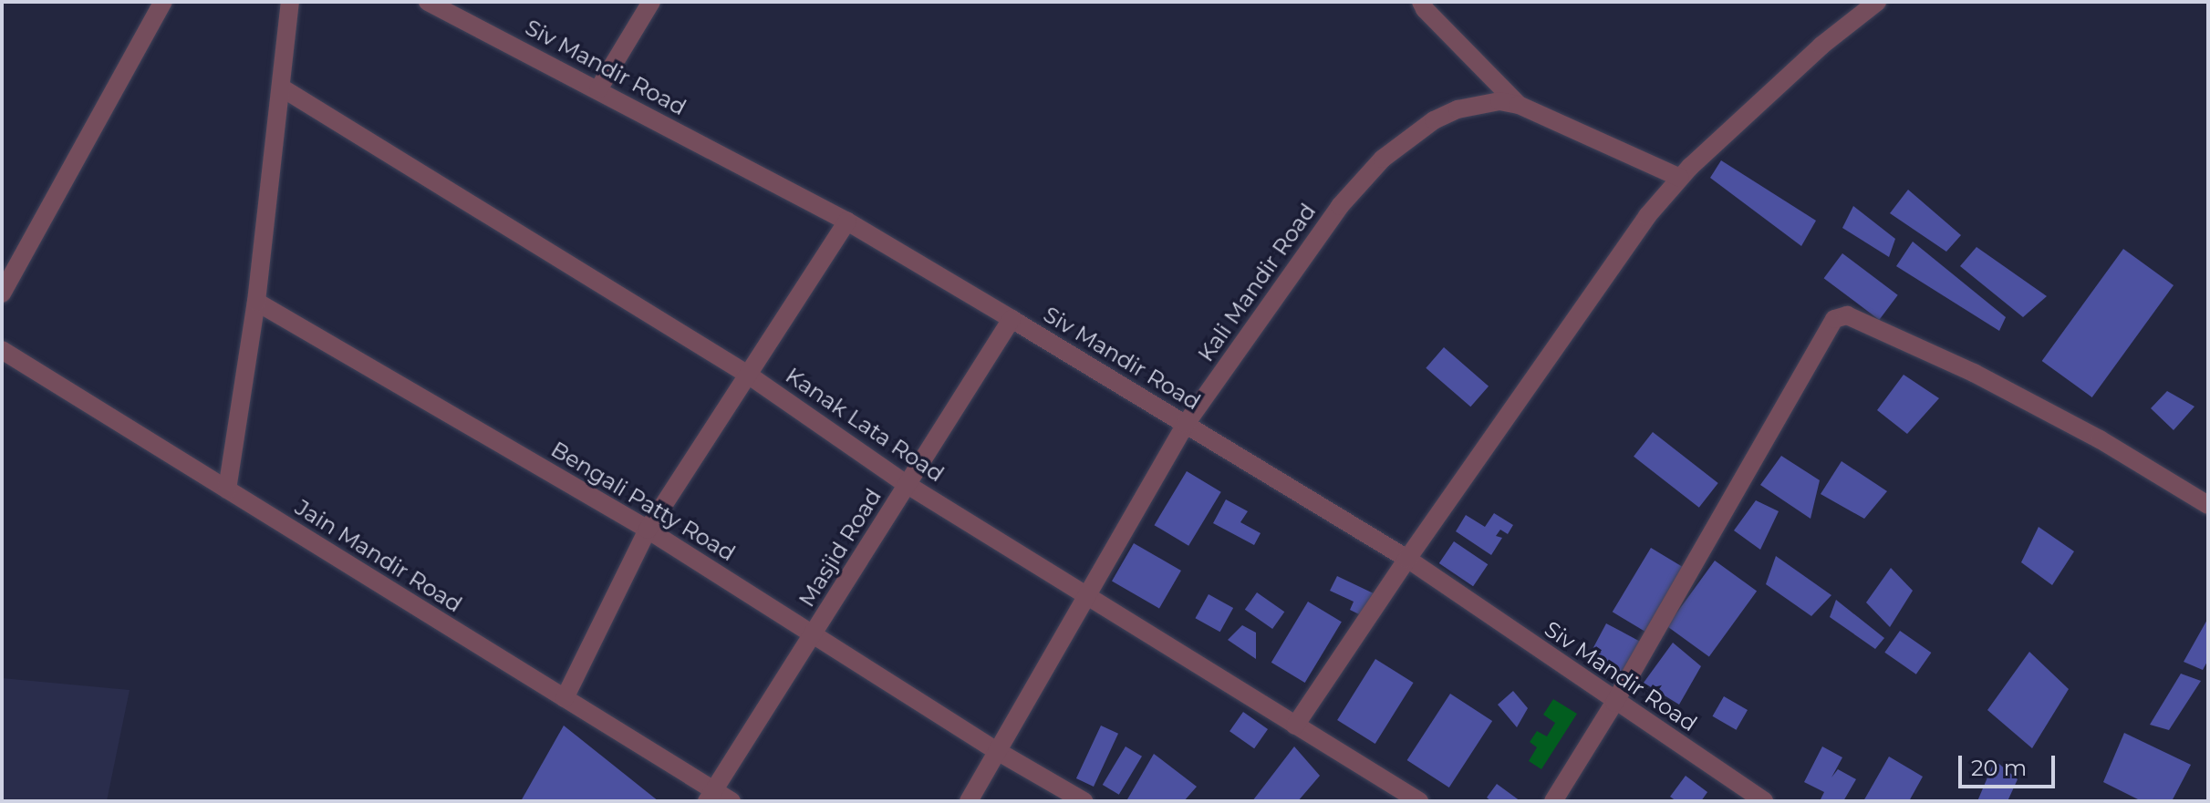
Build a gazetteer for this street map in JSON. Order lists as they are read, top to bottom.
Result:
{
  "streets": {
    "street": [
      "Siv Mandir Road",
      "Kali Mandir Road",
      "Kanak Lata Road",
      "Bengali Patty Road",
      "Masjid Road",
      "Jain Mandir Road"
    ]
  },
  "crossings": [
    ["Siv Mandir Road", "Kali Mandir Road"],
    ["Siv Mandir Road", "Masjid Road"],
    ["Kali Mandir Road", "Kanak Lata Road"],
    ["Kali Mandir Road", "Bengali Patty Road"],
    ["Kanak Lata Road", "Masjid Road"],
    ["Bengali Patty Road", "Masjid Road"],
    ["Masjid Road", "Jain Mandir Road"]
  ],
  "scale_bar": "20 m"
}
